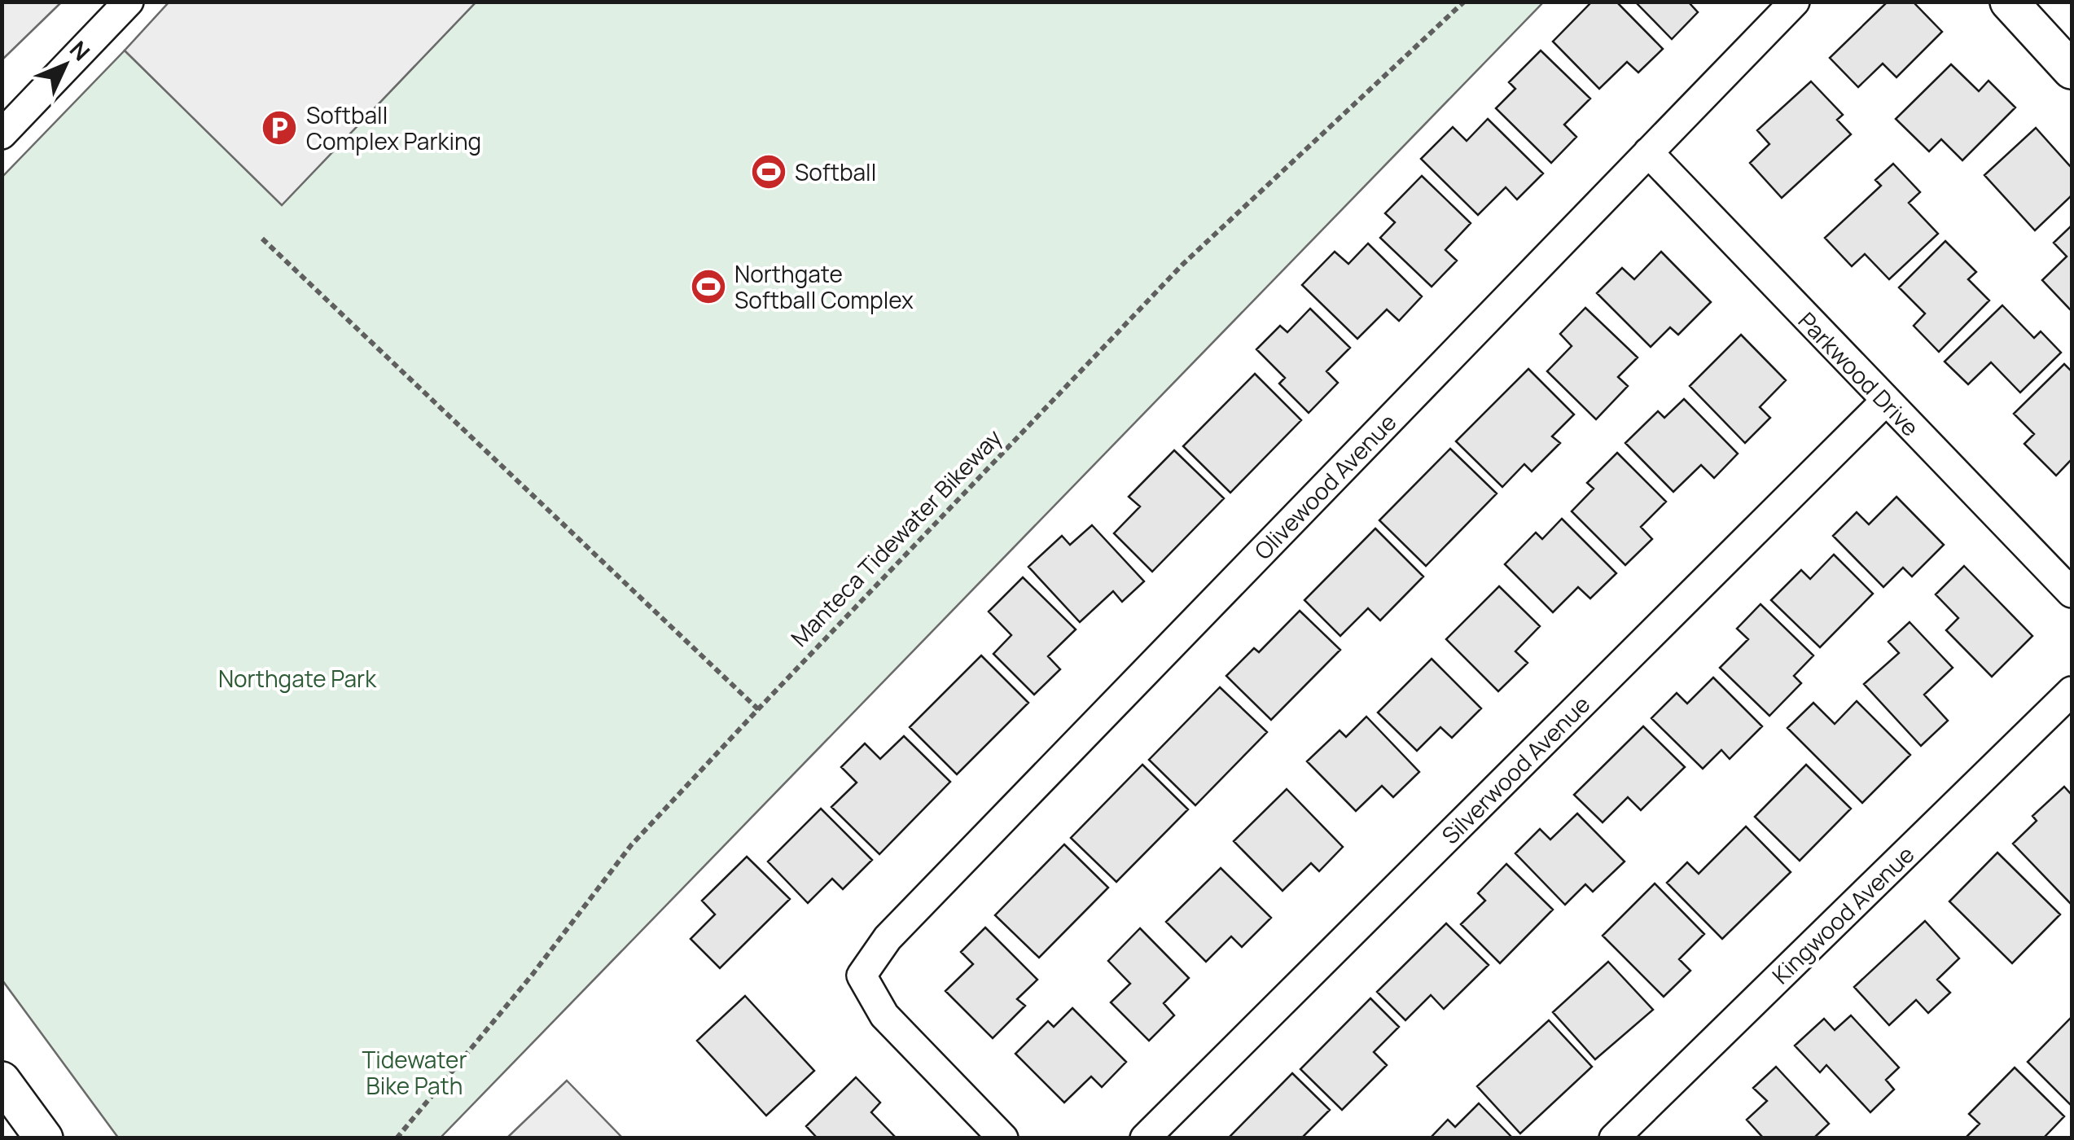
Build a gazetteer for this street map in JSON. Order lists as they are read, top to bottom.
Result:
{
  "streets": {
    "street": [
      "Parkwood Drive",
      "Olivewood Avenue",
      "Silverwood Avenue",
      "Kingwood Avenue"
    ],
    "path": ["Manteca Tidewater Bikeway"]
  },
  "crossings": [
    ["Parkwood Drive", "Olivewood Avenue"],
    ["Parkwood Drive", "Silverwood Avenue"]
  ],
  "parks": ["Northgate Park", "Tidewater Bike Path"],
  "places": {
    "parking": ["Softball Complex Parking"],
    "sports": ["Softball", "Northgate Softball Complex"]
  },
  "north": "top right"
}
